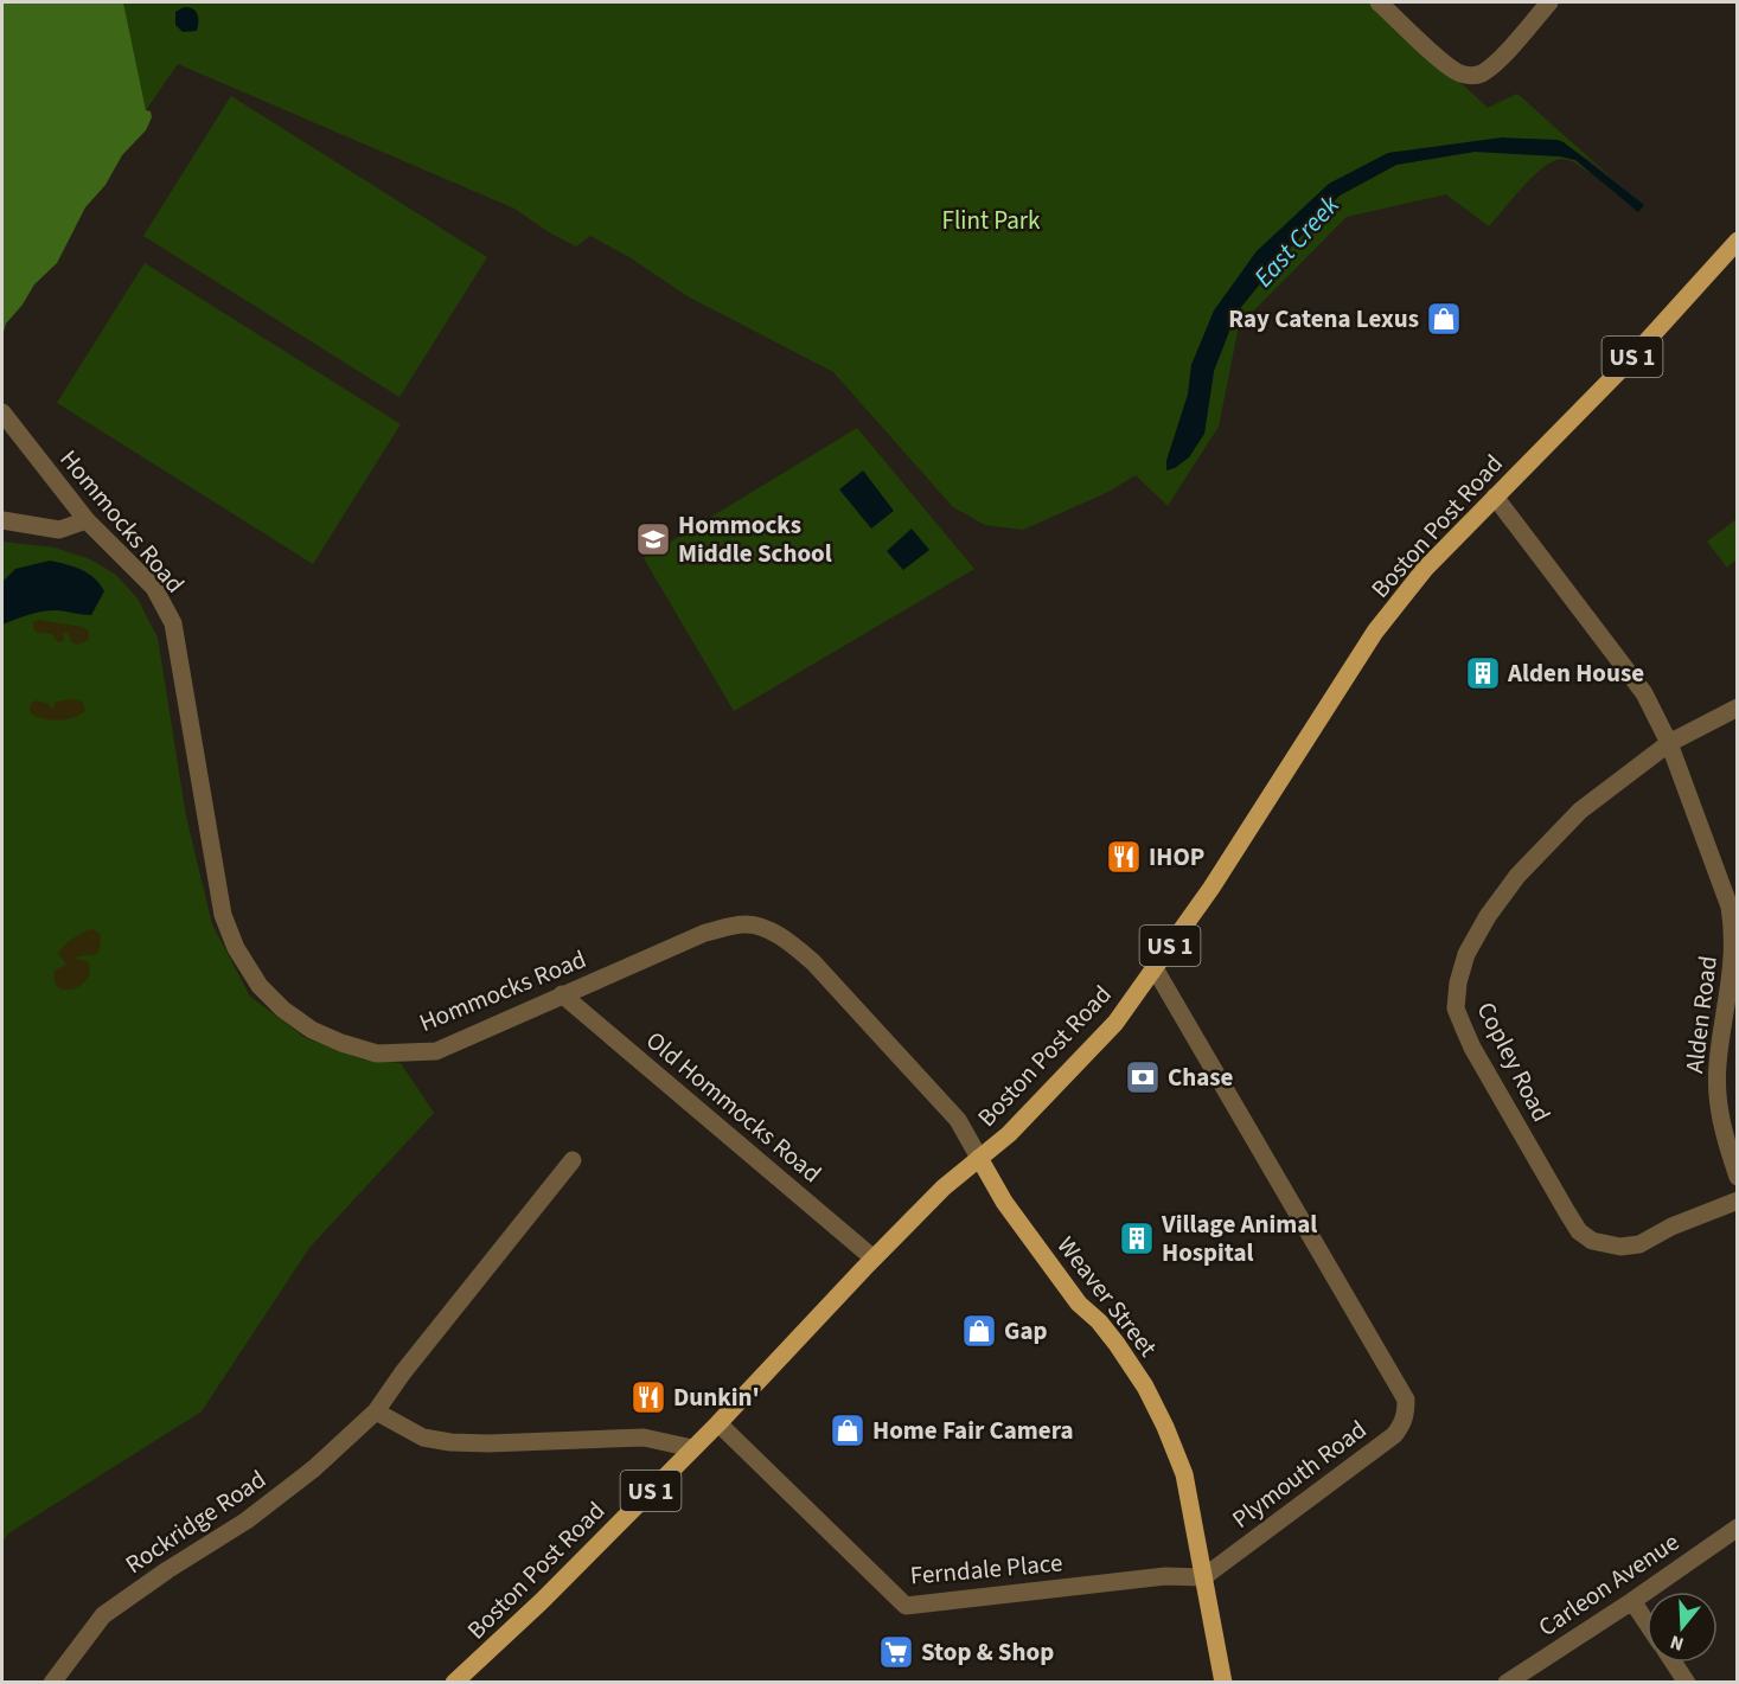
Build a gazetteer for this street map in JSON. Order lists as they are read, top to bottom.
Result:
{
  "streets": {
    "main road": ["US 1", "Boston Post Road", "Weaver Street"],
    "street": [
      "Hommocks Road",
      "Alden Road",
      "Copley Road",
      "Old Hommocks Road",
      "Plymouth Road",
      "Rockridge Road",
      "Ferndale Place",
      "Carleon Avenue"
    ]
  },
  "crossings": [
    ["Hommocks Road", "Boston Post Road"],
    ["Hommocks Road", "Old Hommocks Road"],
    ["Hommocks Road", "Weaver Street"],
    ["Boston Post Road", "Alden Road"],
    ["Boston Post Road", "Old Hommocks Road"],
    ["Boston Post Road", "Weaver Street"],
    ["Boston Post Road", "Plymouth Road"],
    ["Boston Post Road", "Ferndale Place"],
    ["Alden Road", "Copley Road"],
    ["Weaver Street", "Plymouth Road"],
    ["Weaver Street", "Ferndale Place"],
    ["Plymouth Road", "Ferndale Place"]
  ],
  "water": ["East Creek"],
  "parks": ["Flint Park"],
  "places": {
    "shop": ["Ray Catena Lexus", "Gap", "Home Fair Camera"],
    "school or university": ["Hommocks Middle School"],
    "building": ["Alden House", "Village Animal Hospital"],
    "restaurant": ["IHOP", "Dunkin'"],
    "bank": ["Chase"],
    "supermarket": ["Stop & Shop"]
  },
  "north": "bottom"
}
